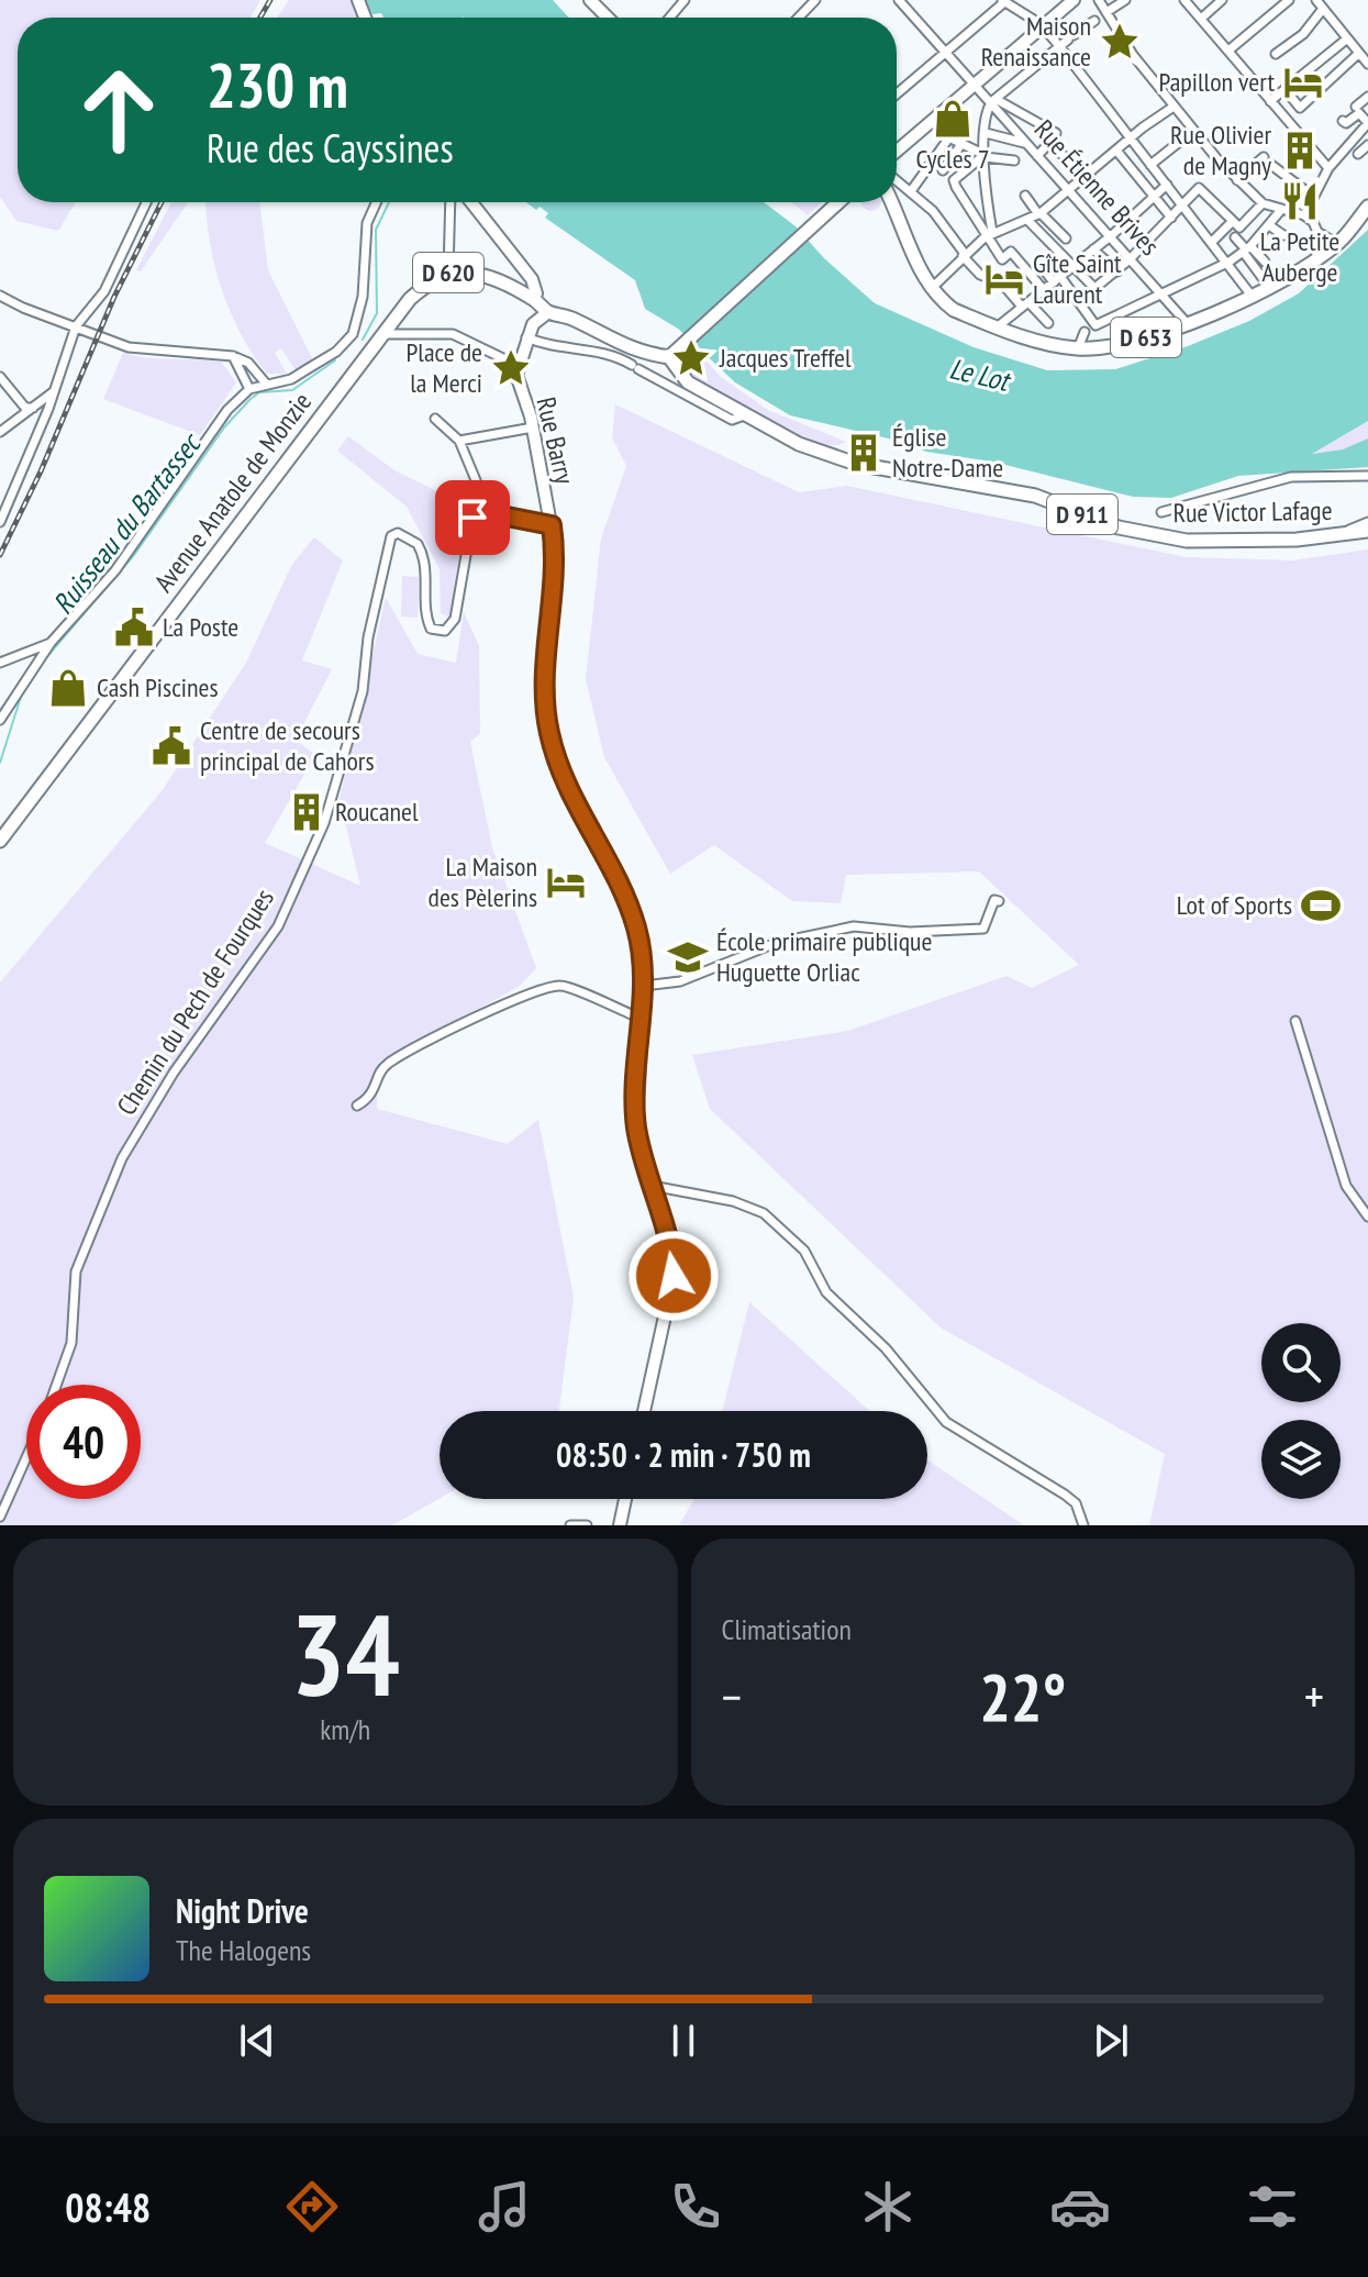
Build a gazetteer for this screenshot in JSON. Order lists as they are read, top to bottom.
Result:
{
  "streets": {
    "main road": [
      "D 620",
      "D 653",
      "Avenue Anatole de Monzie",
      "Rue Victor Lafage",
      "D 911"
    ],
    "street": ["Rue Étienne Brives", "Rue Barry", "Chemin du Pech de Fourques"]
  },
  "crossings": [
    ["Rue Étienne Brives", "D 653"],
    ["D 620", "Avenue Anatole de Monzie"],
    ["D 620", "D 911"],
    ["Rue Barry", "Chemin du Pech de Fourques"],
    ["Rue Victor Lafage", "D 911"]
  ],
  "water": ["Le Lot", "Ruisseau du Bartassec"],
  "places": {
    "place": ["Maison Renaissance", "Jacques Treffel", "Place de la Merci"],
    "hotel": ["Papillon vert", "Gîte Saint Laurent", "La Maison des Pèlerins"],
    "shop": ["Cycles 7", "Cash Piscines"],
    "building": ["Rue Olivier de Magny", "Église Notre-Dame", "Roucanel"],
    "restaurant": ["La Petite Auberge"],
    "public building": ["La Poste", "Centre de secours principal de Cahors"],
    "sports": ["Lot of Sports"],
    "school or university": ["École primaire publique Huguette Orliac"]
  },
  "page": {
    "turn": ["230 m", "Rue des Cayssines"],
    "limit": "40",
    "trip": "08:50 · 2 min · 750 m",
    "tile": [
      ["34", "km/h"],
      "Climatisation"
    ],
    "heat": ["−", "22°", "+"],
    "song": ["Night Drive", "The Halogens"],
    "tabs": "08:48"
  }
}
